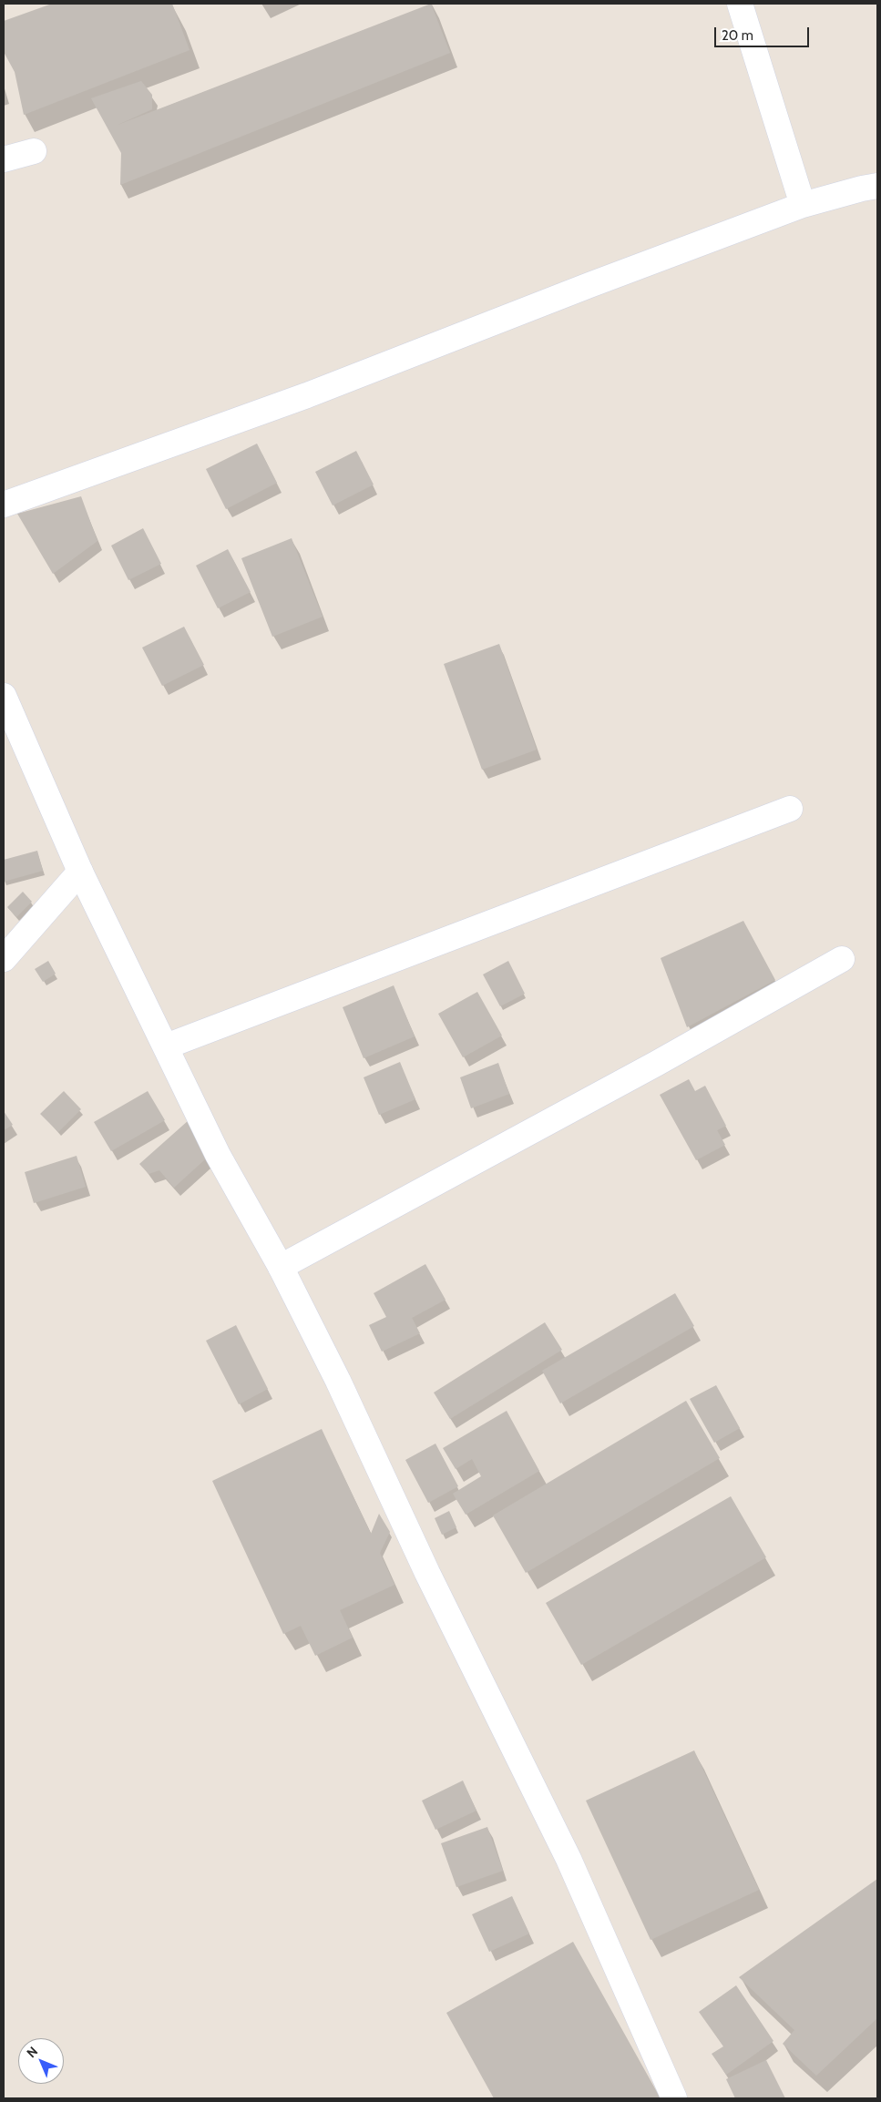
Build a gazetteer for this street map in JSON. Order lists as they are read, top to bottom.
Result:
{
  "scale_bar": "20 m",
  "north": "top left"
}
